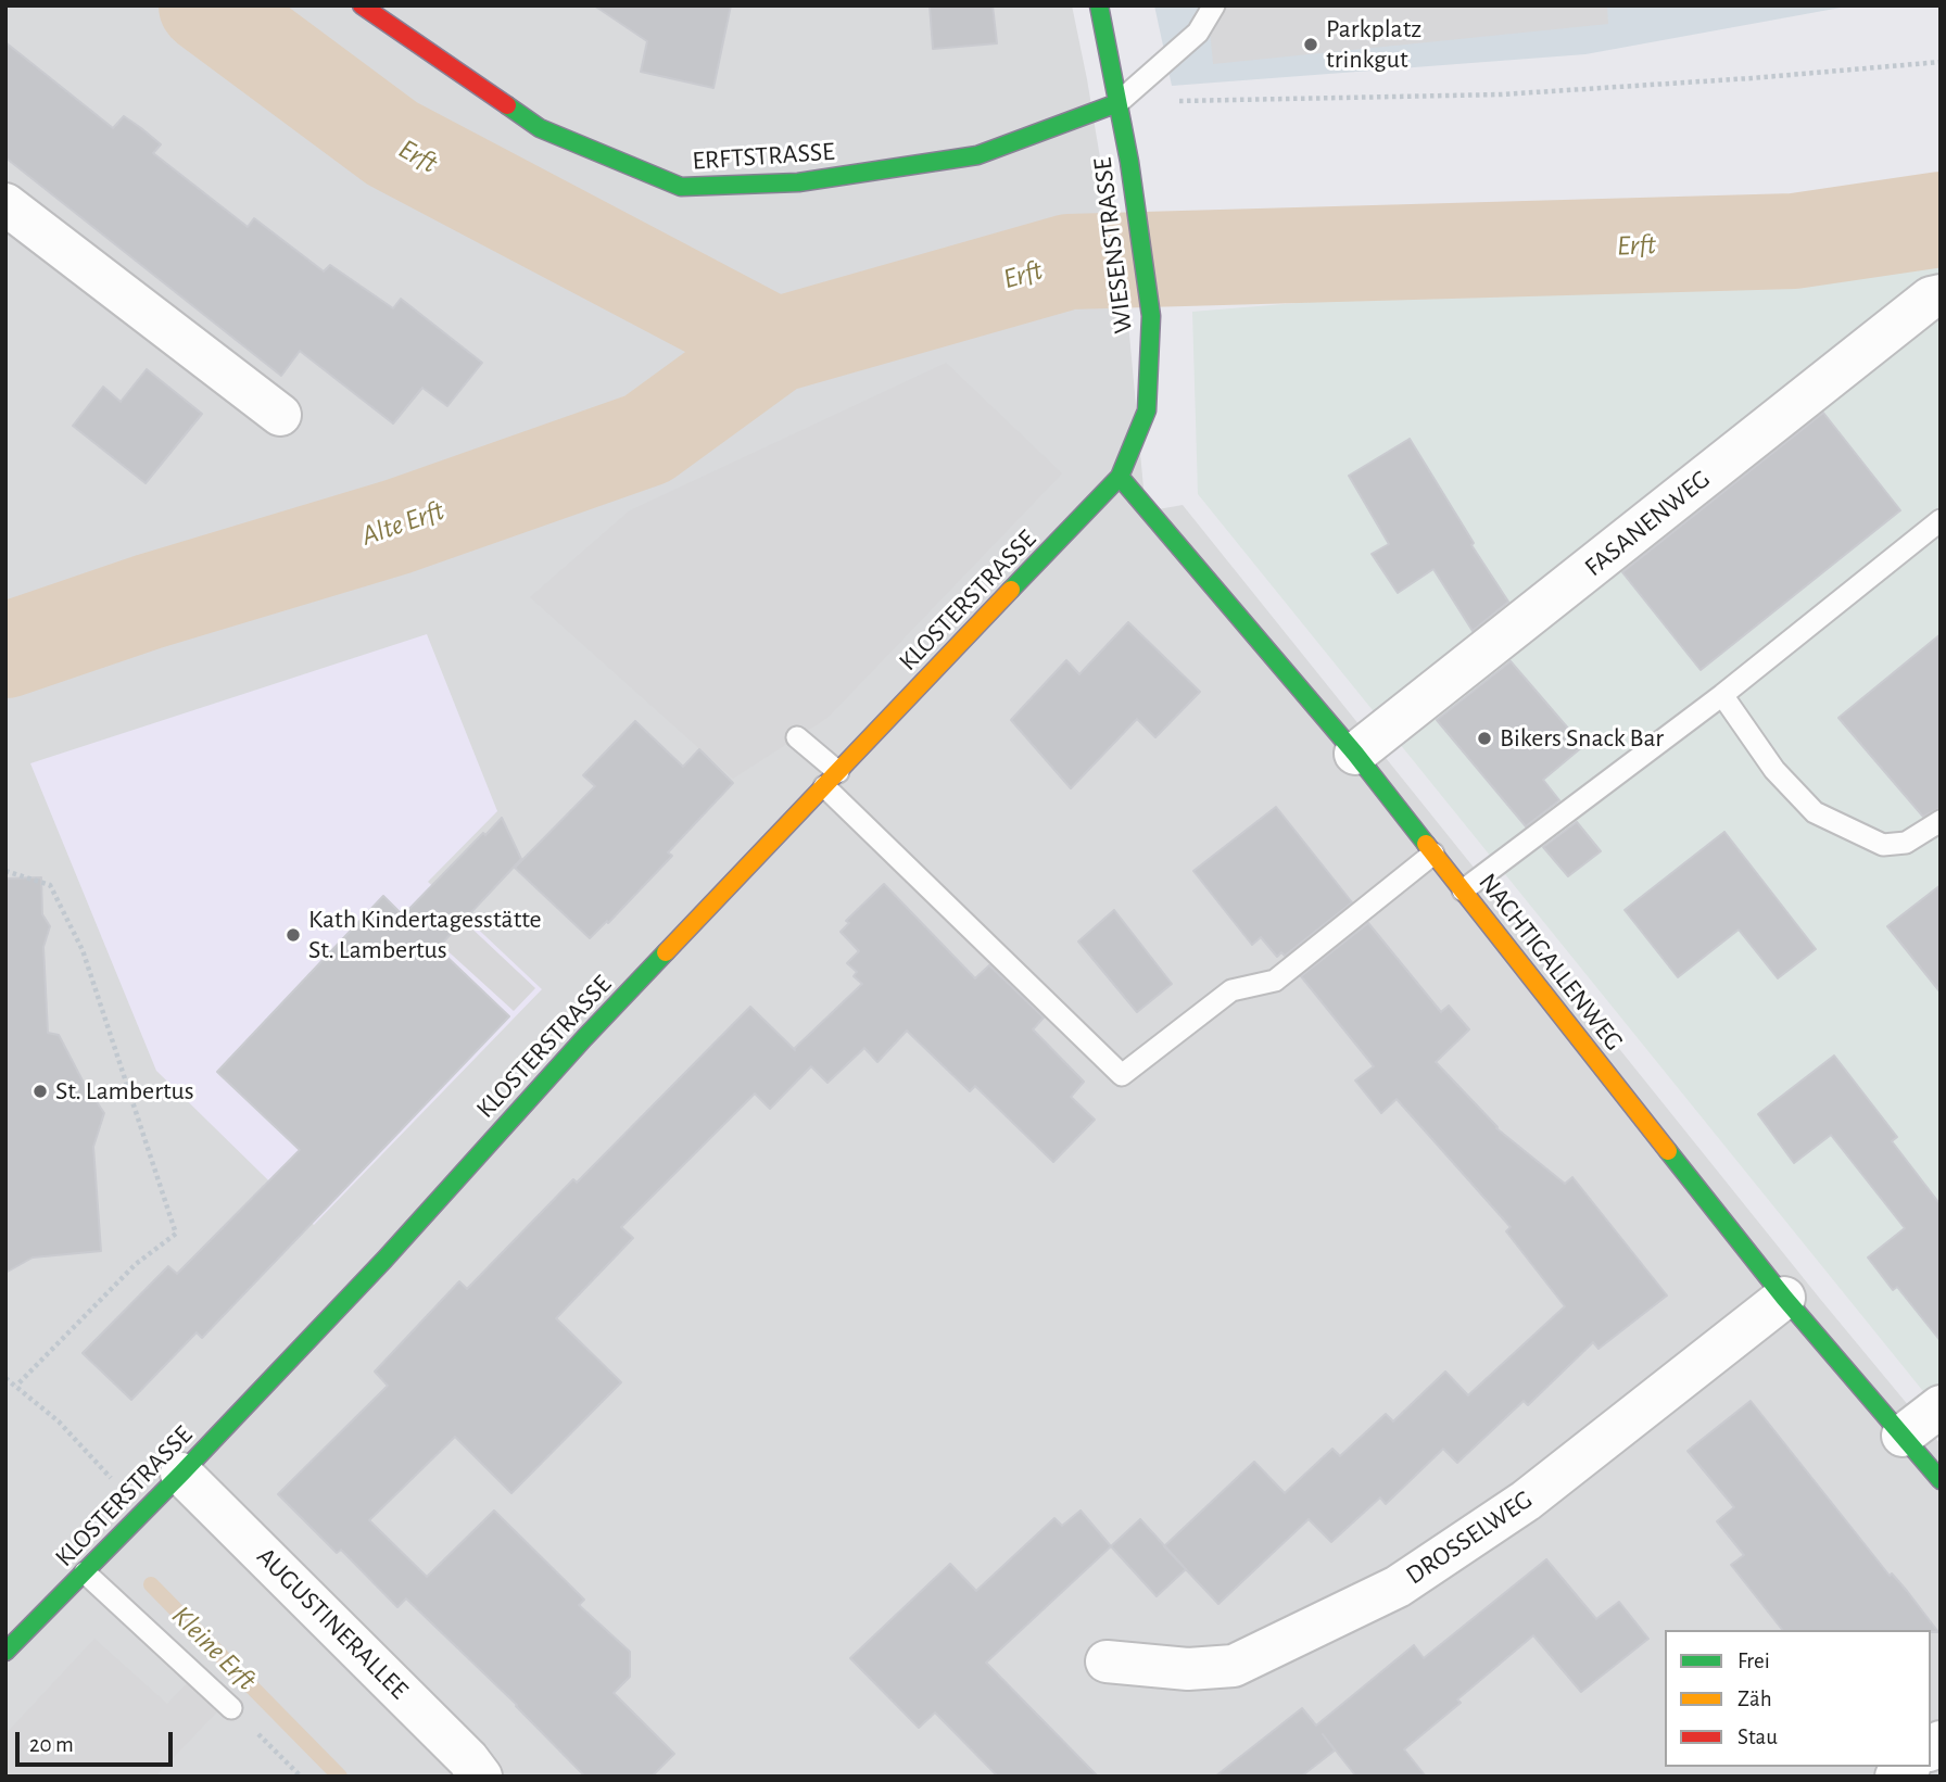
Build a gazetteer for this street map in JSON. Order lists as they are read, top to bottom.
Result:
{
  "streets": {
    "street": [
      "ERFTSTRASSE",
      "WIESENSTRASSE",
      "FASANENWEG",
      "KLOSTERSTRASSE",
      "NACHTIGALLENWEG",
      "DROSSELWEG",
      "AUGUSTINERALLEE"
    ]
  },
  "crossings": [
    ["ERFTSTRASSE", "WIESENSTRASSE"],
    ["WIESENSTRASSE", "KLOSTERSTRASSE"],
    ["WIESENSTRASSE", "NACHTIGALLENWEG"],
    ["FASANENWEG", "NACHTIGALLENWEG"],
    ["KLOSTERSTRASSE", "NACHTIGALLENWEG"],
    ["KLOSTERSTRASSE", "AUGUSTINERALLEE"],
    ["NACHTIGALLENWEG", "DROSSELWEG"]
  ],
  "water": ["Erft", "Alte Erft", "Kleine Erft"],
  "places": [
    "Parkplatz trinkgut",
    "Bikers Snack Bar",
    "Kath Kindertagesstätte St. Lambertus",
    "St. Lambertus"
  ],
  "legend": ["Frei", "Zäh", "Stau"],
  "scale_bar": "20 m"
}
